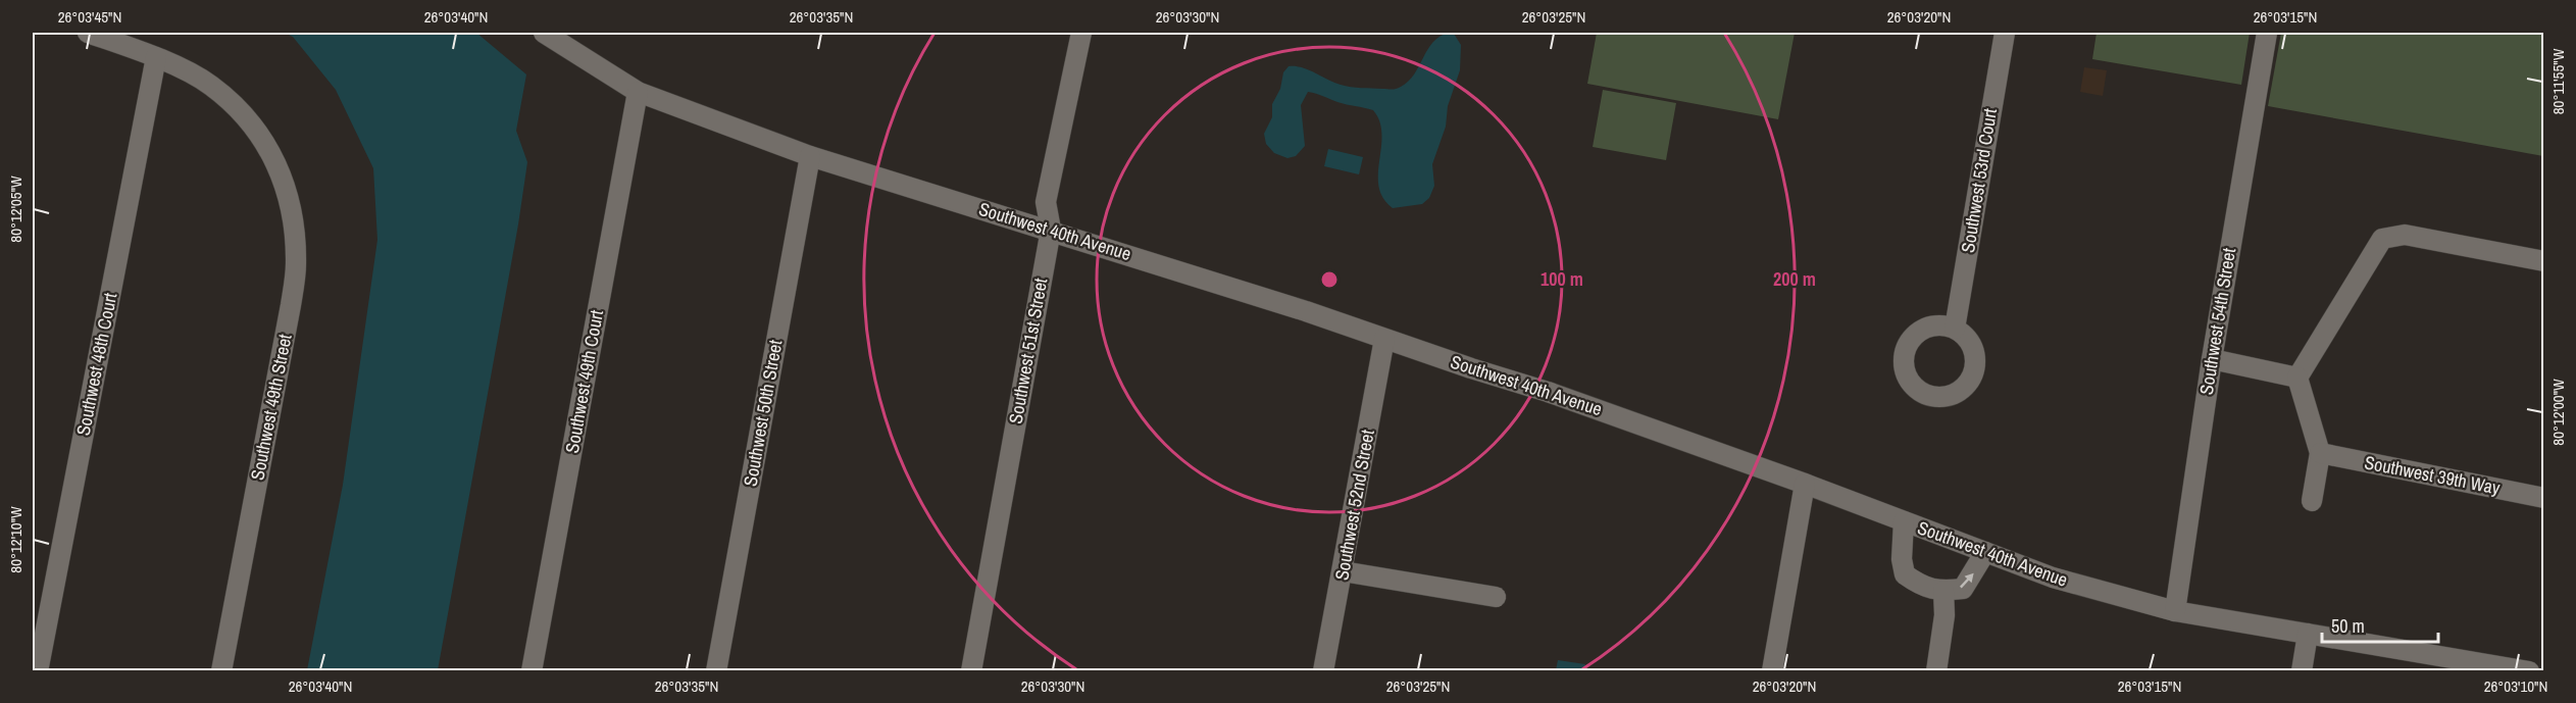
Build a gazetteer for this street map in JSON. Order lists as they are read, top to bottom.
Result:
{
  "streets": {
    "street": [
      "Southwest 53rd Court",
      "Southwest 40th Avenue",
      "Southwest 54th Street",
      "Southwest 51st Street",
      "Southwest 48th Court",
      "Southwest 49th Court",
      "Southwest 49th Street",
      "Southwest 50th Street",
      "Southwest 39th Way",
      "Southwest 52nd Street"
    ]
  },
  "crossings": [
    ["Southwest 40th Avenue", "Southwest 54th Street"],
    ["Southwest 40th Avenue", "Southwest 51st Street"],
    ["Southwest 40th Avenue", "Southwest 49th Court"],
    ["Southwest 40th Avenue", "Southwest 50th Street"],
    ["Southwest 40th Avenue", "Southwest 52nd Street"],
    ["Southwest 48th Court", "Southwest 49th Street"]
  ],
  "scale_bar": "50 m",
  "coordinates": [
    "26°03'45\"N",
    "26°03'40\"N",
    "26°03'35\"N",
    "26°03'30\"N",
    "26°03'25\"N",
    "26°03'20\"N",
    "26°03'15\"N",
    "80°11'55\"W",
    "80°12'05\"W",
    "80°12'00\"W",
    "80°12'10\"W",
    "26°03'10\"N"
  ],
  "rings": ["100 m", "200 m"]
}
